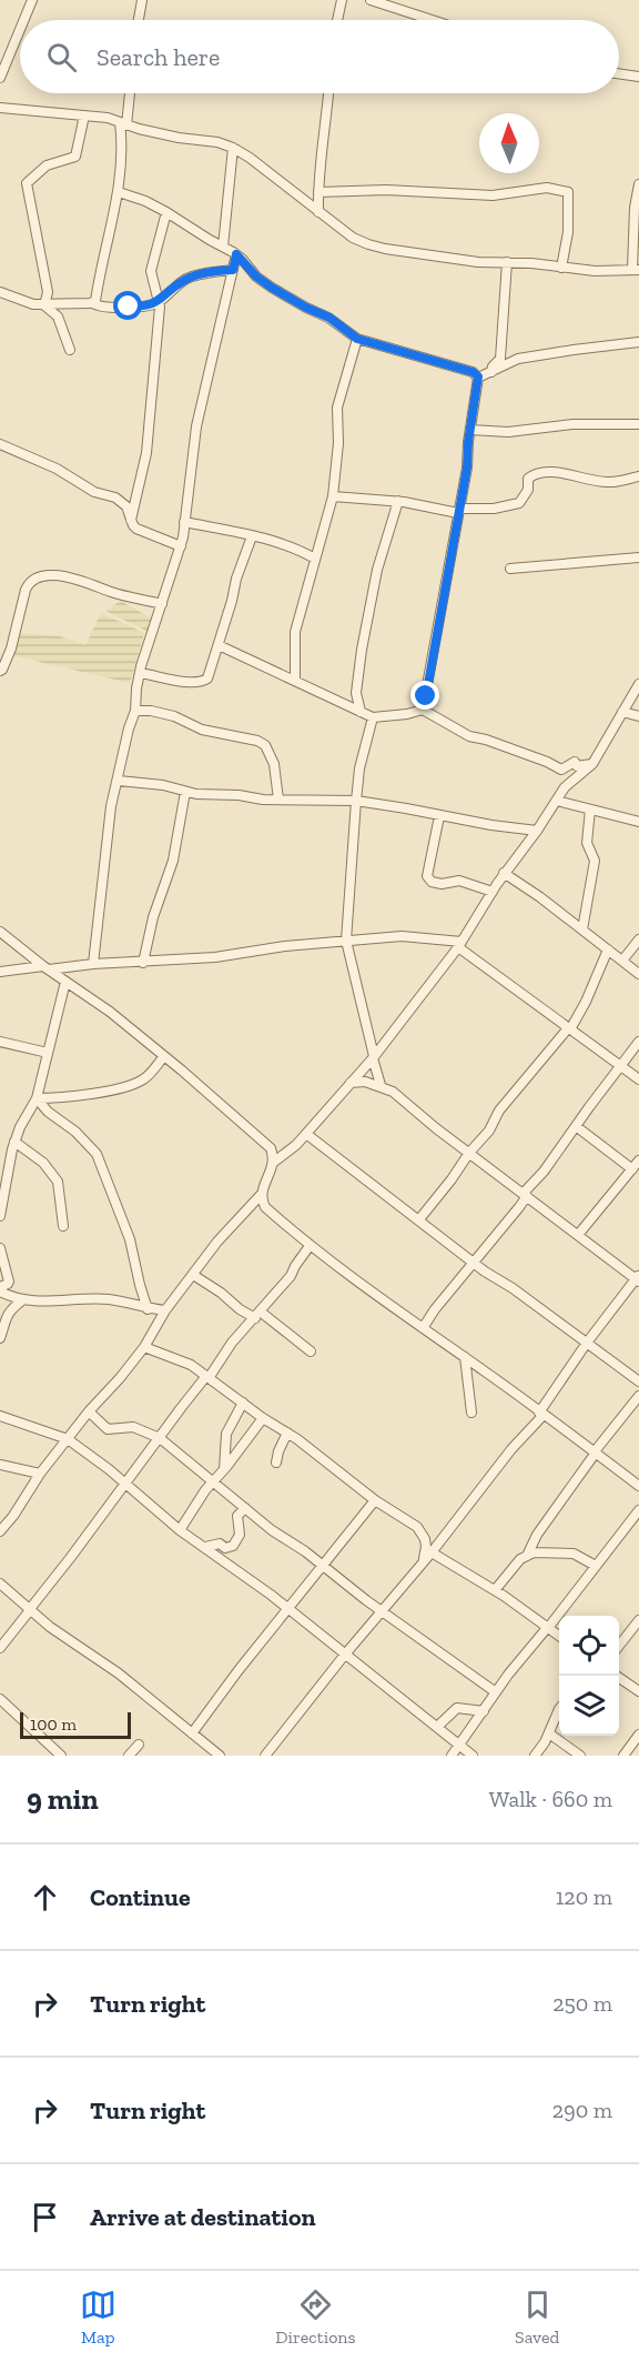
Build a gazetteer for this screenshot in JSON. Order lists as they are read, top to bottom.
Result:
{
  "scale_bar": "100 m",
  "north": "top",
  "page": {
    "search": "Search here",
    "scale": "100 m",
    "heading": ["9 min", "Walk · 660 m"],
    "list": [
      ["Continue", "120 m"],
      ["Turn right", "250 m"],
      ["Turn right", "290 m"],
      "Arrive at destination"
    ],
    "nav": ["Map", "Directions", "Saved"]
  }
}
